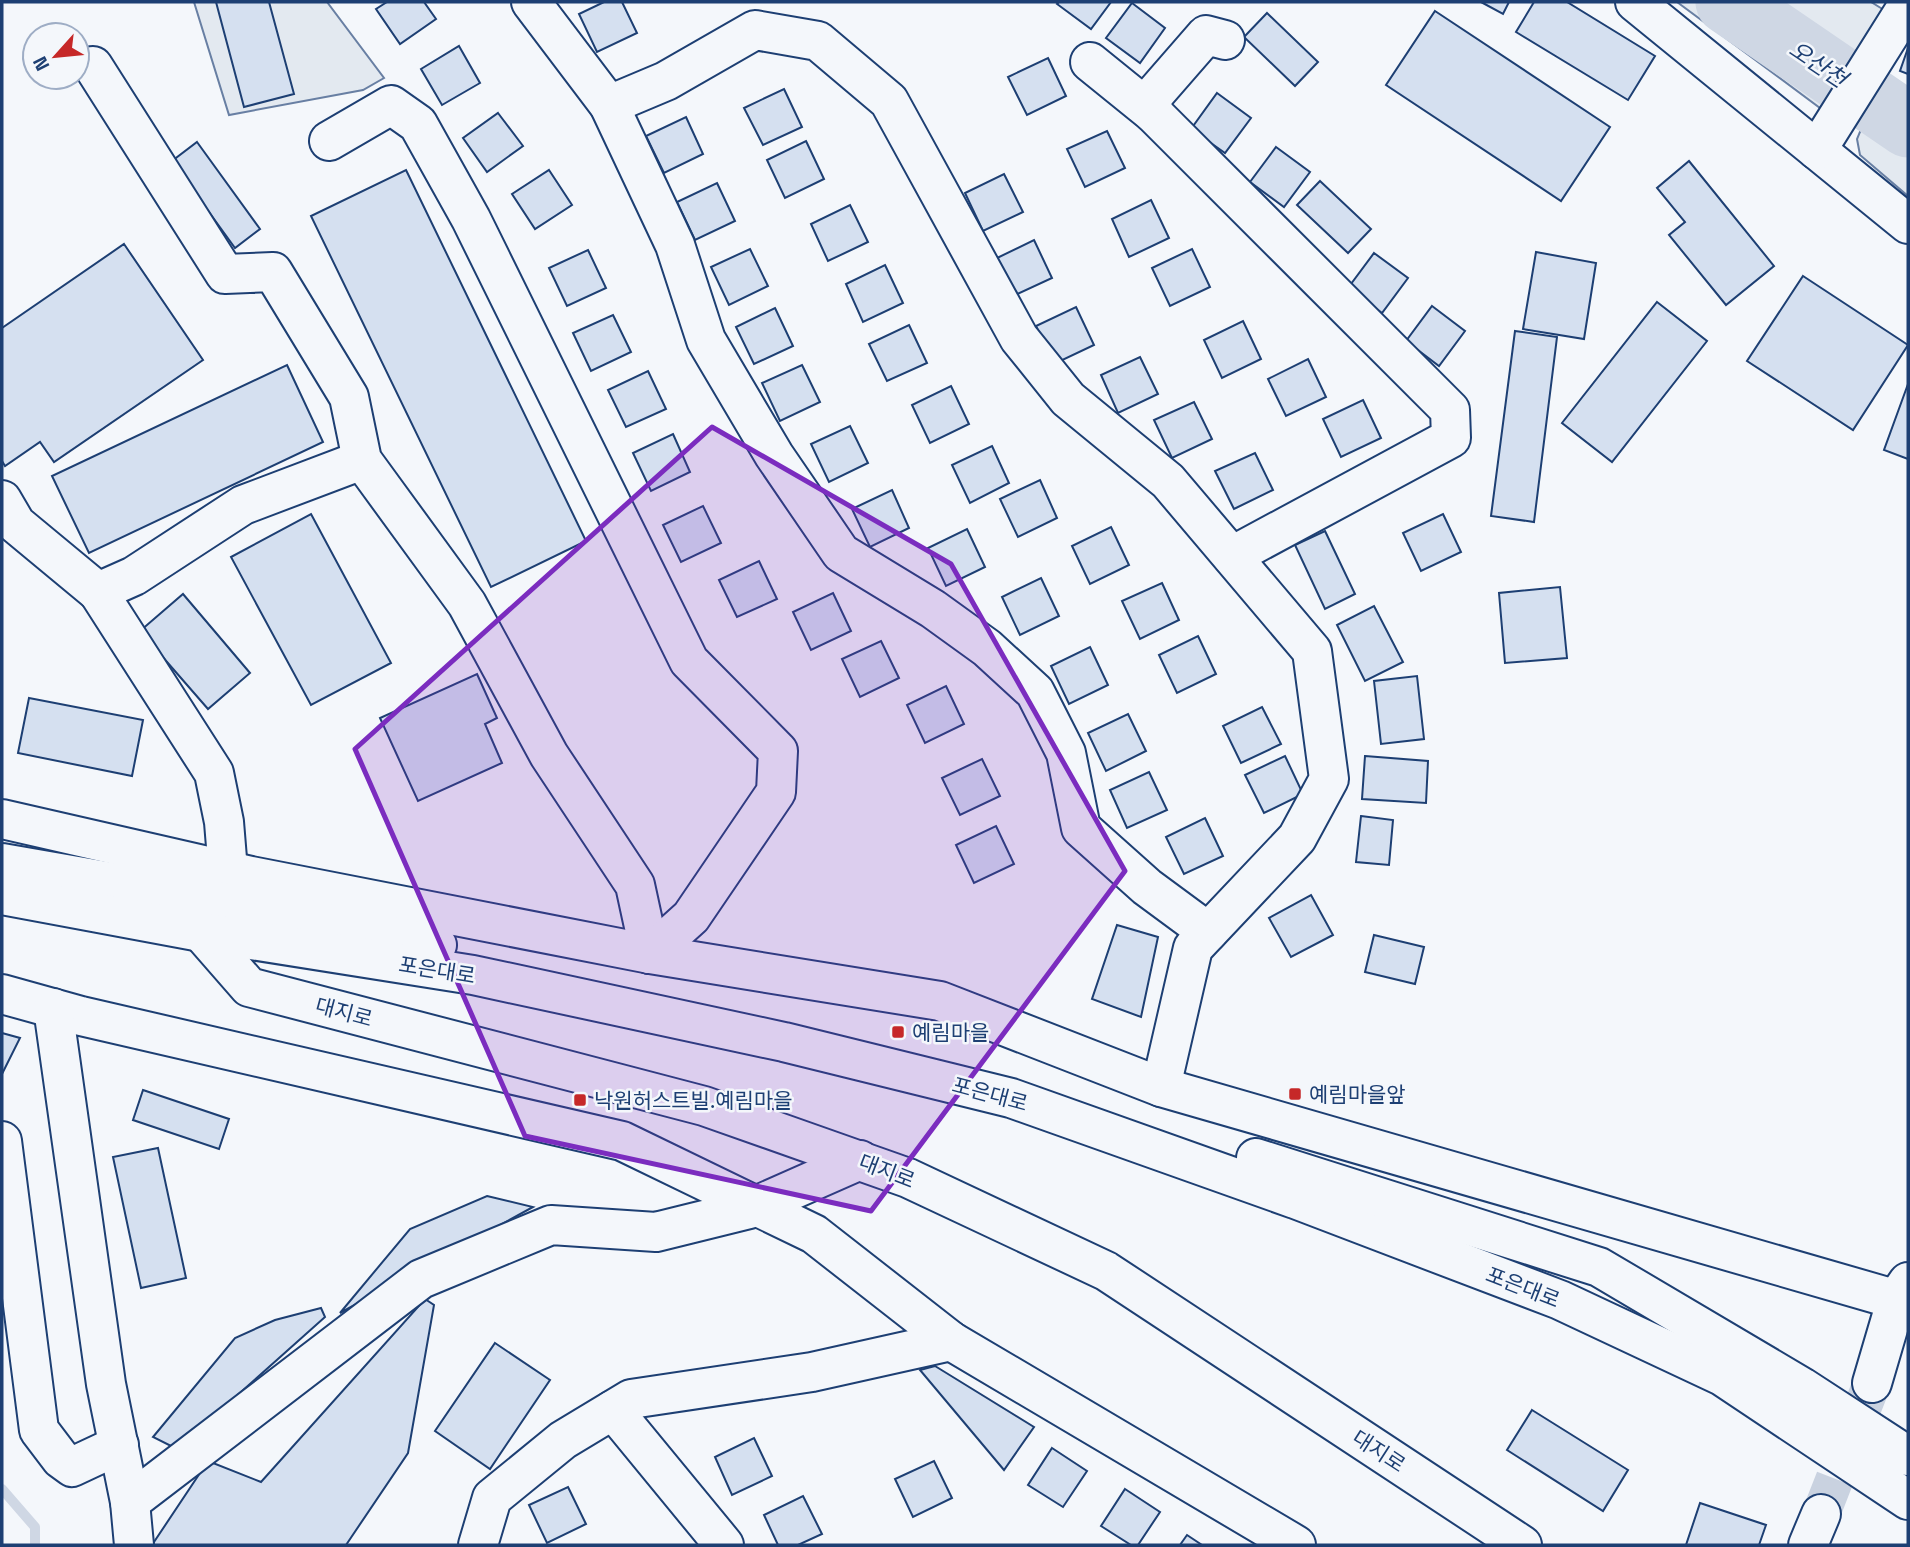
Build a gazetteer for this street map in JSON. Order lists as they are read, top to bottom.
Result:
{
  "streets": {
    "main road": ["포은대로", "대지로"]
  },
  "crossings": [
    ["포은대로", "대지로"]
  ],
  "water": ["오산천"],
  "places": {
    "transit": ["예림마을", "예림마을앞", "낙원허스트빌.예림마을"]
  },
  "north": "bottom left"
}
